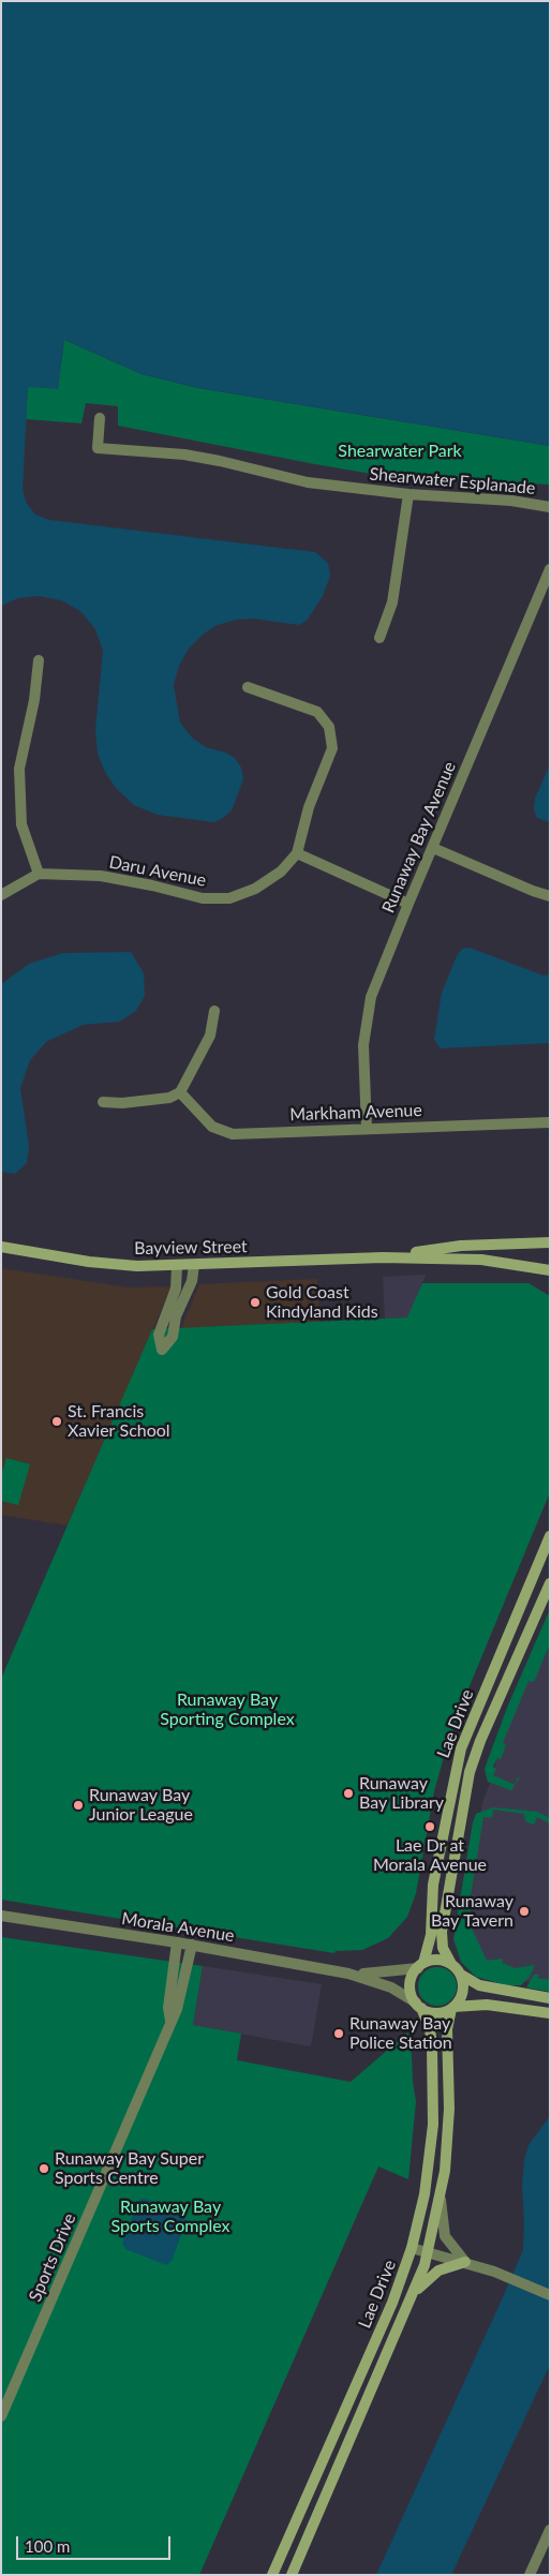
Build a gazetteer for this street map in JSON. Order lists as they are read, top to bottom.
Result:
{
  "streets": {
    "main road": ["Bayview Street", "Lae Drive"],
    "street": [
      "Shearwater Esplanade",
      "Runaway Bay Avenue",
      "Daru Avenue",
      "Markham Avenue",
      "Morala Avenue",
      "Sports Drive"
    ]
  },
  "crossings": [
    ["Runaway Bay Avenue", "Markham Avenue"],
    ["Lae Drive", "Morala Avenue"],
    ["Morala Avenue", "Sports Drive"]
  ],
  "parks": ["Shearwater Park", "Runaway Bay Sporting Complex", "Runaway Bay Sports Complex"],
  "places": [
    "Gold Coast Kindyland Kids",
    "St. Francis Xavier School",
    "Runaway Bay Library",
    "Runaway Bay Junior League",
    "Lae Dr at Morala Avenue",
    "Runaway Bay Tavern",
    "Runaway Bay Police Station",
    "Runaway Bay Super Sports Centre"
  ],
  "scale_bar": "100 m"
}
